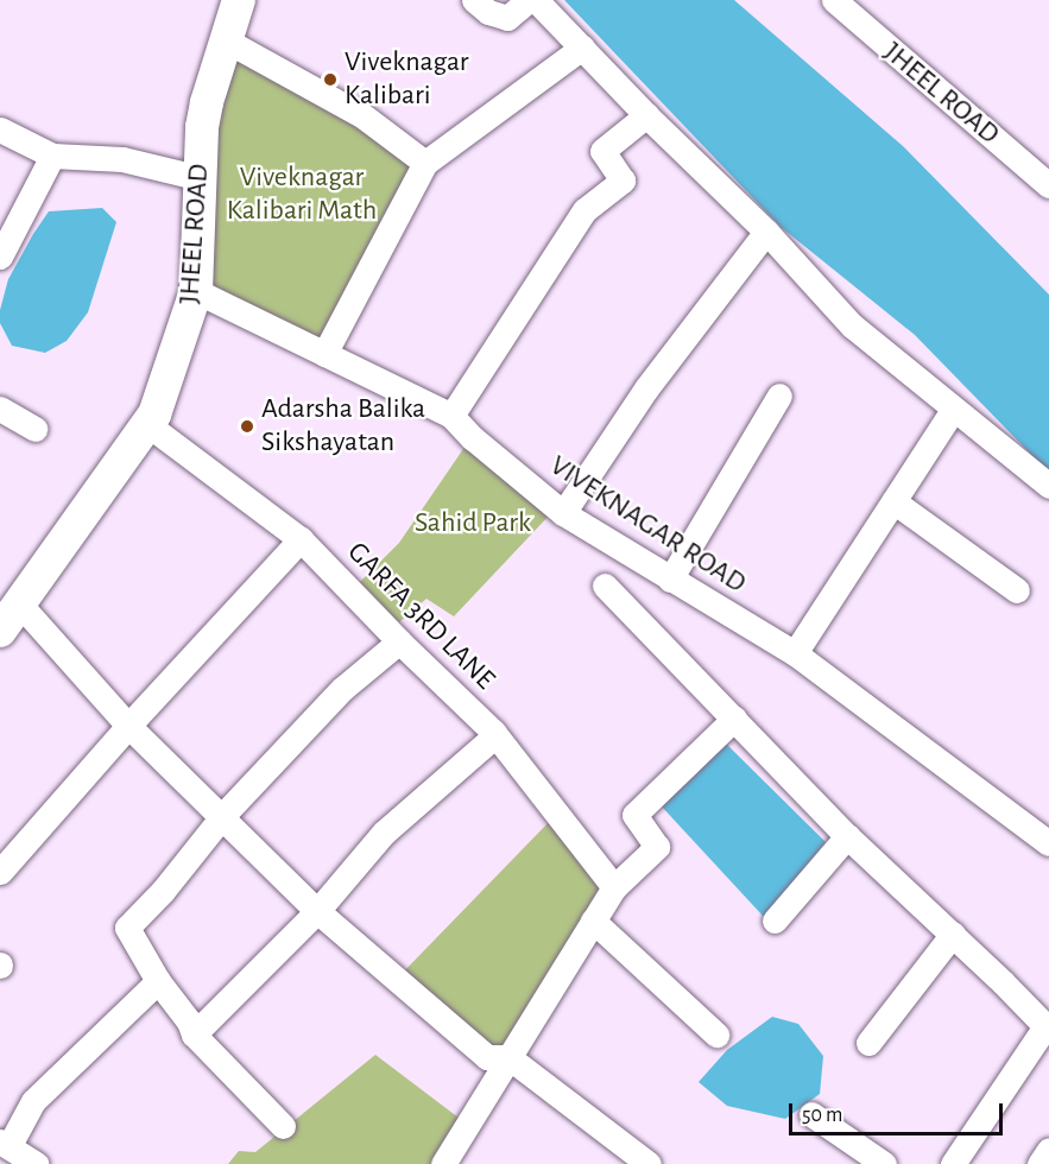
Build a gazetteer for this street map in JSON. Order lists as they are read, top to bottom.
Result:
{
  "streets": {
    "street": ["JHEEL ROAD", "VIVEKNAGAR ROAD", "GARFA 3RD LANE"]
  },
  "crossings": [
    ["JHEEL ROAD", "VIVEKNAGAR ROAD"],
    ["JHEEL ROAD", "GARFA 3RD LANE"]
  ],
  "parks": ["Viveknagar Kalibari Math", "Sahid Park"],
  "places": ["Viveknagar Kalibari", "Adarsha Balika Sikshayatan"],
  "scale_bar": "50 m"
}
